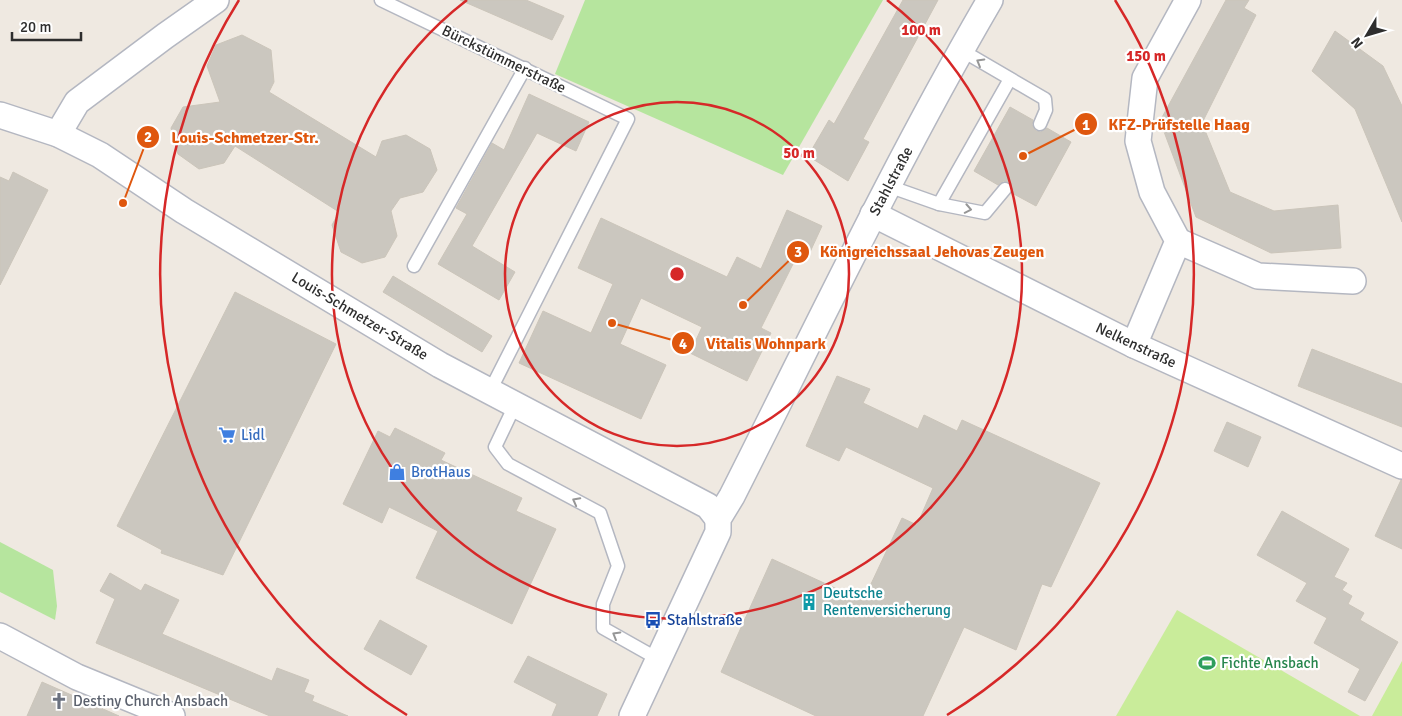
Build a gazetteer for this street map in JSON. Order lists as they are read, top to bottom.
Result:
{
  "streets": {
    "street": ["Stahlstraße", "Louis-Schmetzer-Straße", "Nelkenstraße"],
    "lane": ["Bürckstümmerstraße"]
  },
  "crossings": [
    ["Bürckstümmerstraße", "Louis-Schmetzer-Straße"],
    ["Stahlstraße", "Louis-Schmetzer-Straße"],
    ["Stahlstraße", "Nelkenstraße"]
  ],
  "places": {
    "other": [
      "KFZ-Prüfstelle Haag",
      "Louis-Schmetzer-Str.",
      "Königreichssaal Jehovas Zeugen",
      "Vitalis Wohnpark"
    ],
    "supermarket": ["Lidl"],
    "shop": ["BrotHaus"],
    "building": ["Deutsche Rentenversicherung"],
    "bus stop": ["Stahlstraße"],
    "sports": ["Fichte Ansbach"],
    "church": ["Destiny Church Ansbach"]
  },
  "scale_bar": "20 m",
  "north": "bottom left",
  "rings": ["100 m", "150 m", "50 m"]
}
